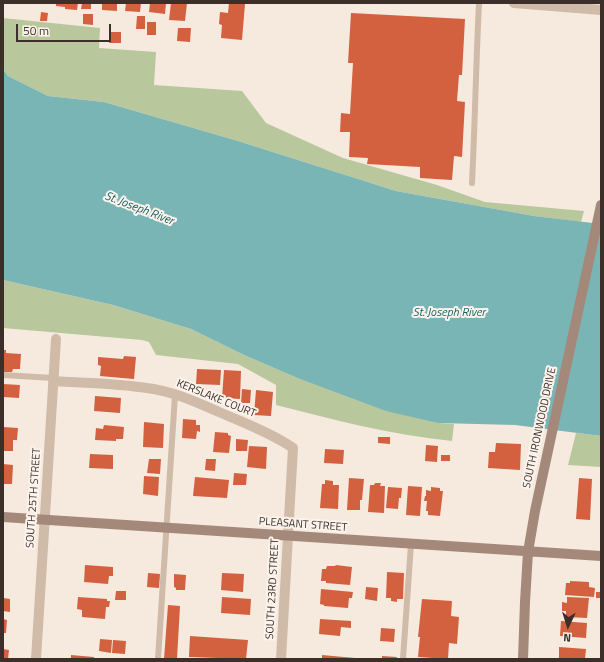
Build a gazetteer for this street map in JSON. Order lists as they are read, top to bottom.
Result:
{
  "streets": {
    "street": [
      "KERSLAKE COURT",
      "SOUTH IRONWOOD DRIVE",
      "SOUTH 25TH STREET",
      "PLEASANT STREET",
      "SOUTH 23RD STREET"
    ]
  },
  "crossings": [
    ["KERSLAKE COURT", "SOUTH 25TH STREET"],
    ["KERSLAKE COURT", "SOUTH 23RD STREET"],
    ["SOUTH IRONWOOD DRIVE", "PLEASANT STREET"],
    ["SOUTH 25TH STREET", "PLEASANT STREET"],
    ["PLEASANT STREET", "SOUTH 23RD STREET"]
  ],
  "water": ["St. Joseph River"],
  "scale_bar": "50 m",
  "north": "bottom"
}
